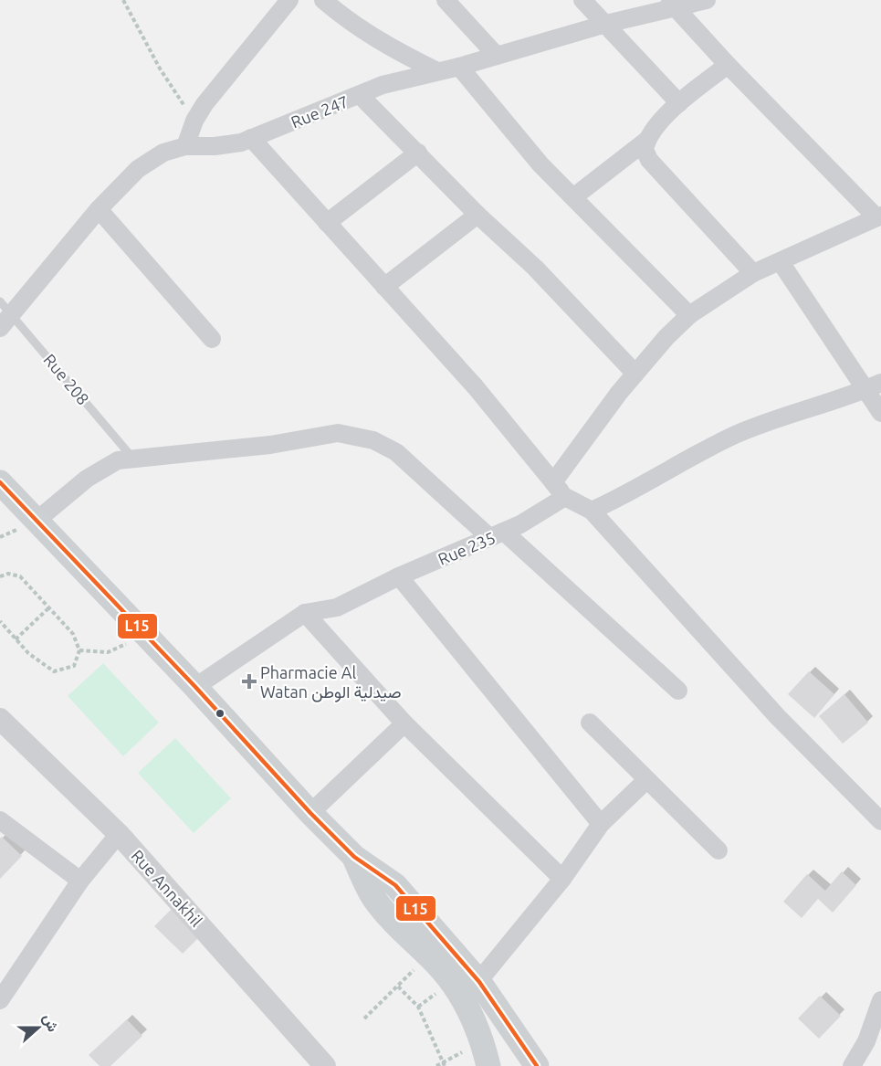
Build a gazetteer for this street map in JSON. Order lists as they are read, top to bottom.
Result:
{
  "streets": {
    "street": ["Rue 247", "Rue 235", "Rue Annakhil"],
    "lane": ["Rue 208"]
  },
  "crossings": [
    ["Rue 247", "Rue 208"]
  ],
  "places": {
    "health": ["Pharmacie Al Watan صيدلية الوطن"]
  },
  "lines": ["transit line L15"],
  "north": "right"
}
